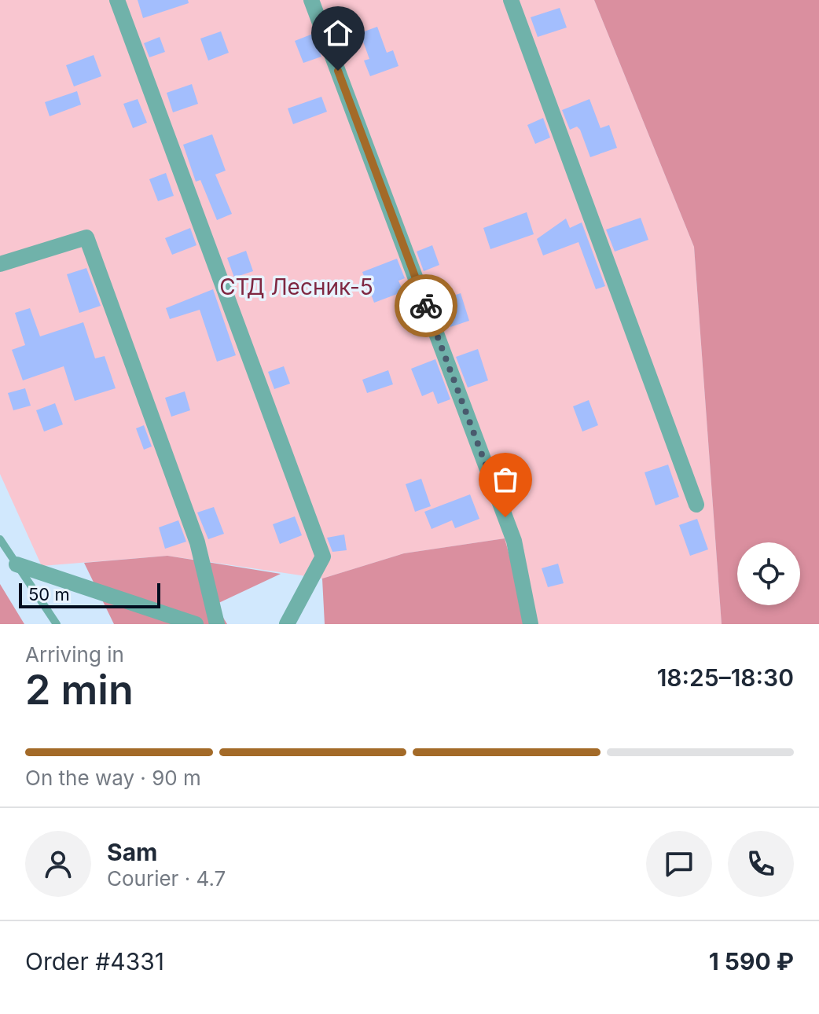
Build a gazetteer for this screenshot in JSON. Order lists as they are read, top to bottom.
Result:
{
  "parks": ["СТД Лесник-5"],
  "scale_bar": "50 m",
  "page": {
    "scale": "50 m",
    "heading": ["2 min", "Arriving in", "18:25–18:30"],
    "panel": [
      "Sam",
      "Courier · 4.7",
      "Order #4331",
      "1 590 ₽"
    ],
    "bar": "On the way · 90 m"
  }
}
